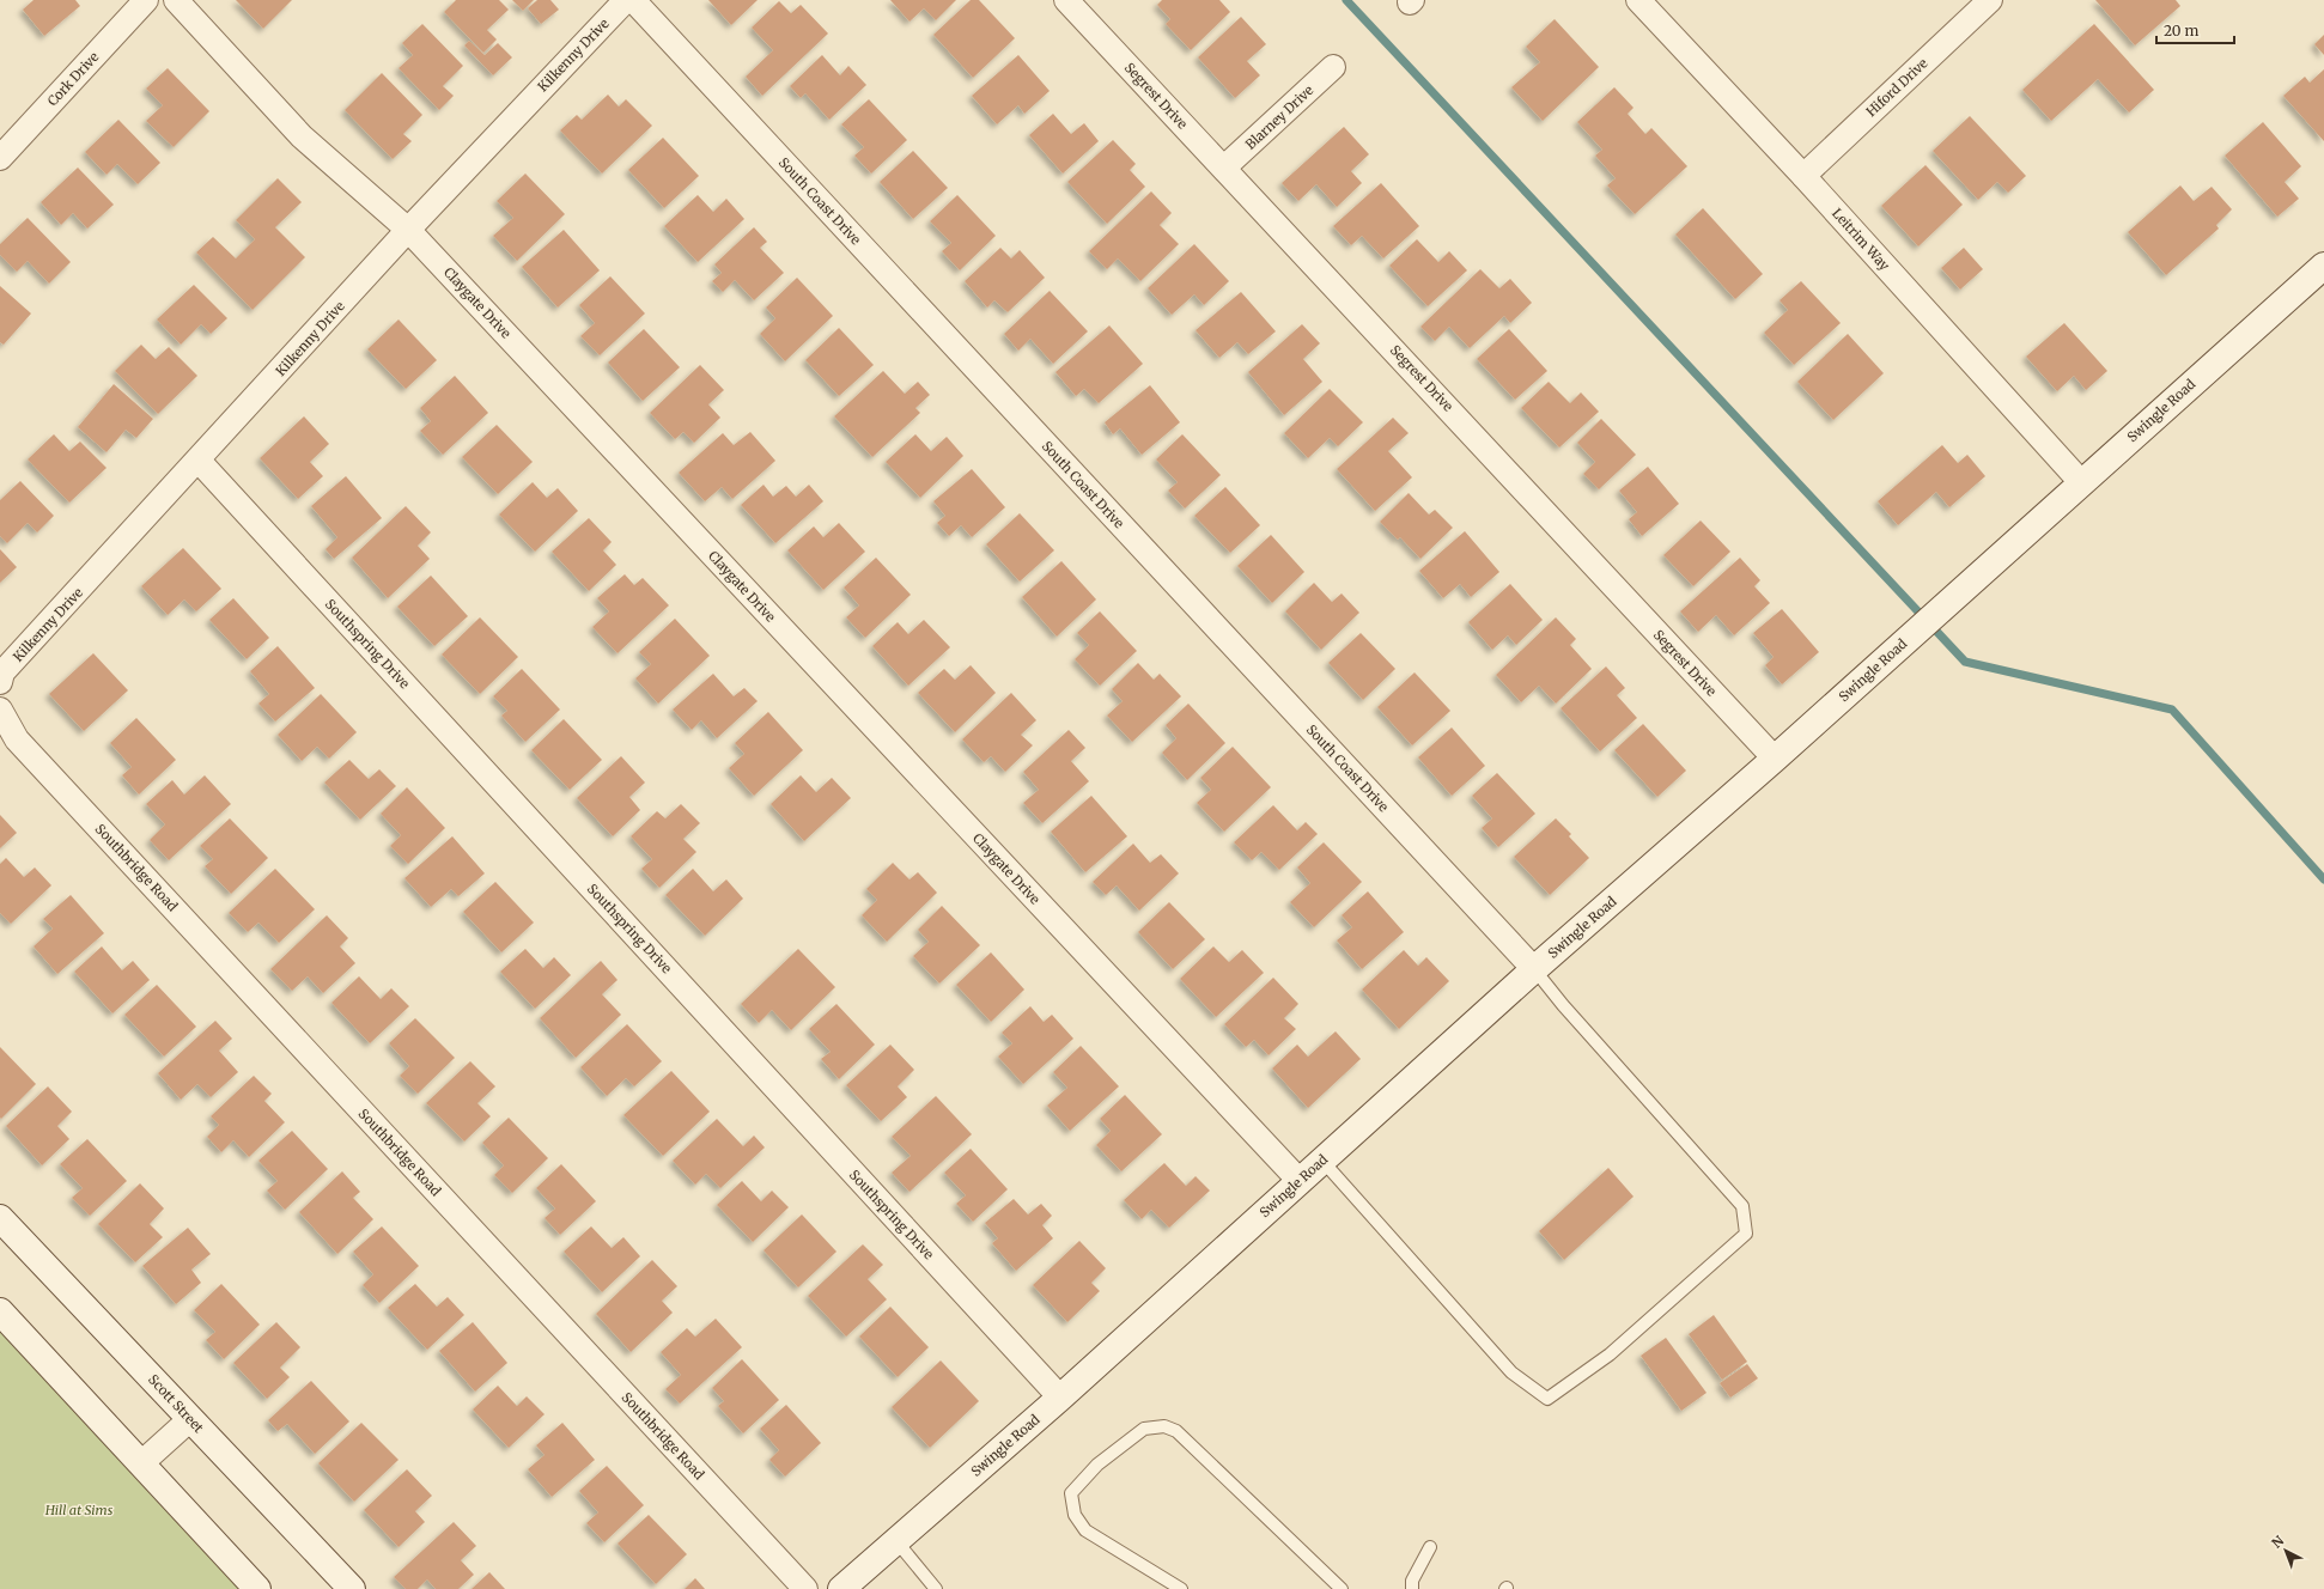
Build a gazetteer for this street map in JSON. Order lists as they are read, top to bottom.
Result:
{
  "streets": {
    "street": [
      "Kilkenny Drive",
      "Cork Drive",
      "Hiford Drive",
      "Segrest Drive",
      "Blarney Drive",
      "South Coast Drive",
      "Leitrim Way",
      "Claygate Drive",
      "Swingle Road",
      "Southspring Drive",
      "Southbridge Road",
      "Scott Street"
    ]
  },
  "crossings": [
    ["Kilkenny Drive", "Claygate Drive"],
    ["Kilkenny Drive", "Southspring Drive"],
    ["Hiford Drive", "Leitrim Way"],
    ["Segrest Drive", "Blarney Drive"],
    ["Segrest Drive", "Swingle Road"],
    ["South Coast Drive", "Swingle Road"],
    ["Leitrim Way", "Swingle Road"],
    ["Claygate Drive", "Swingle Road"],
    ["Swingle Road", "Southspring Drive"]
  ],
  "parks": ["Hill at Sims"],
  "scale_bar": "20 m",
  "north": "top left"
}
